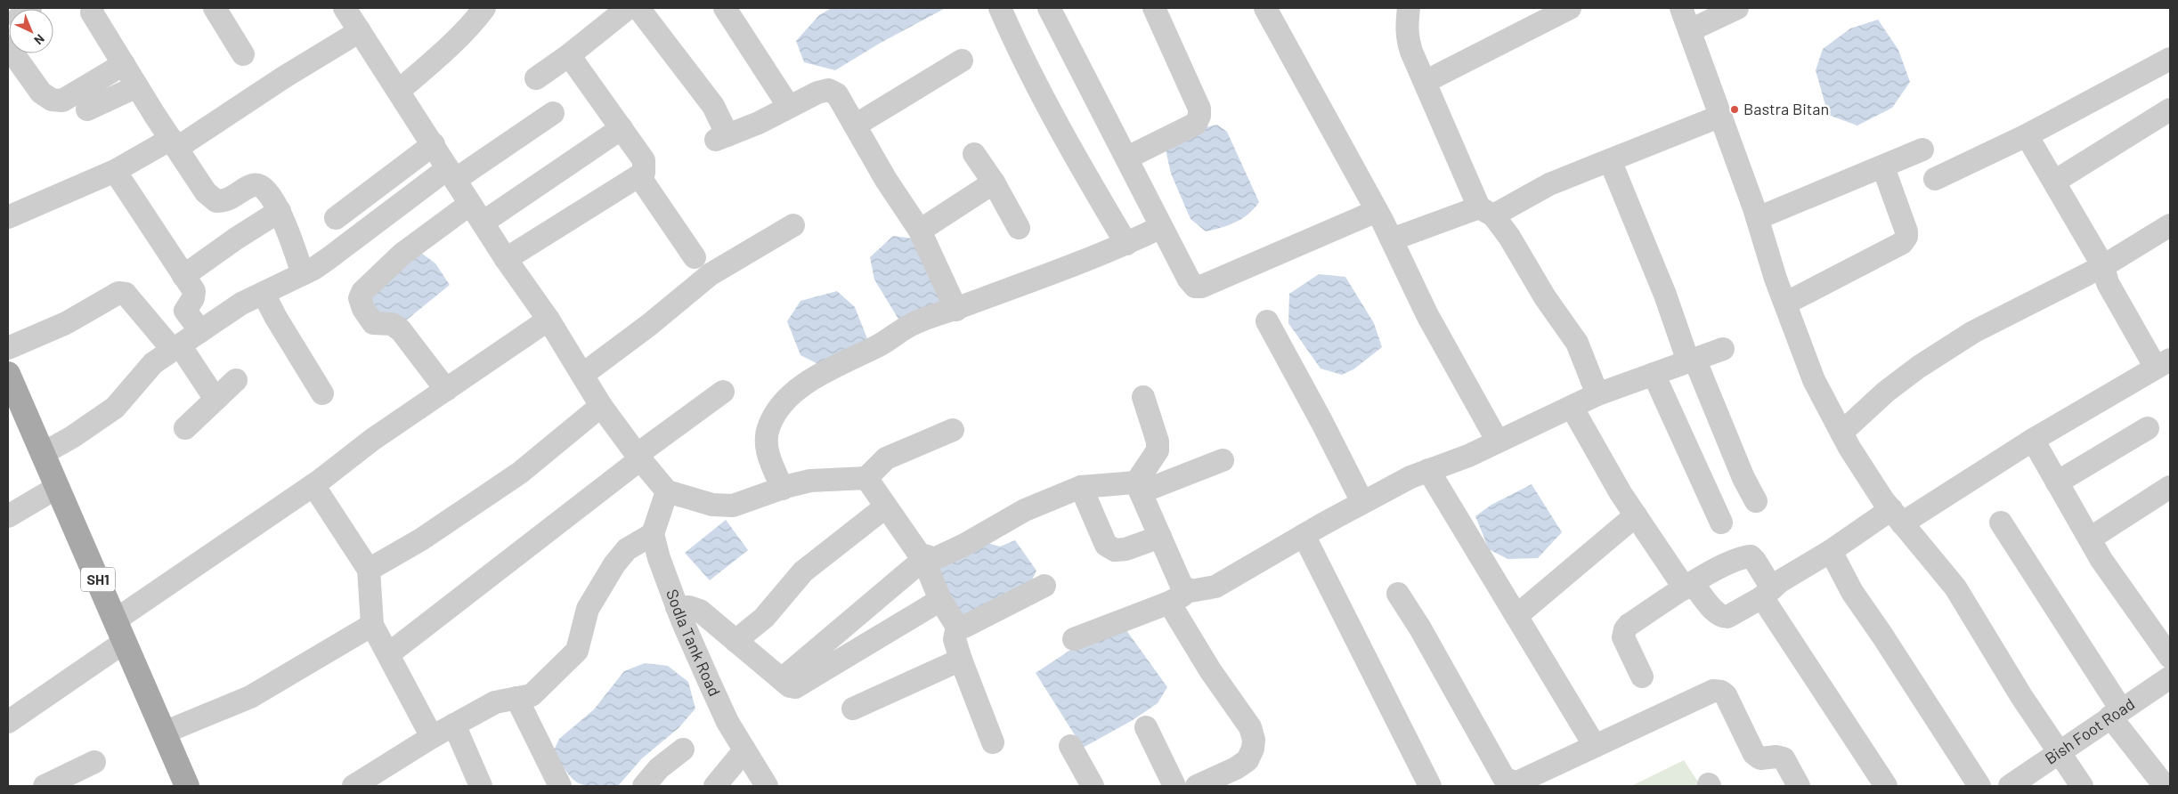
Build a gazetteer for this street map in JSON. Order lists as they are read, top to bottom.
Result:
{
  "streets": {
    "main road": ["SH1"],
    "street": ["Sodla Tank Road", "Bish Foot Road"]
  },
  "places": ["Bastra Bitan"],
  "north": "bottom right"
}
